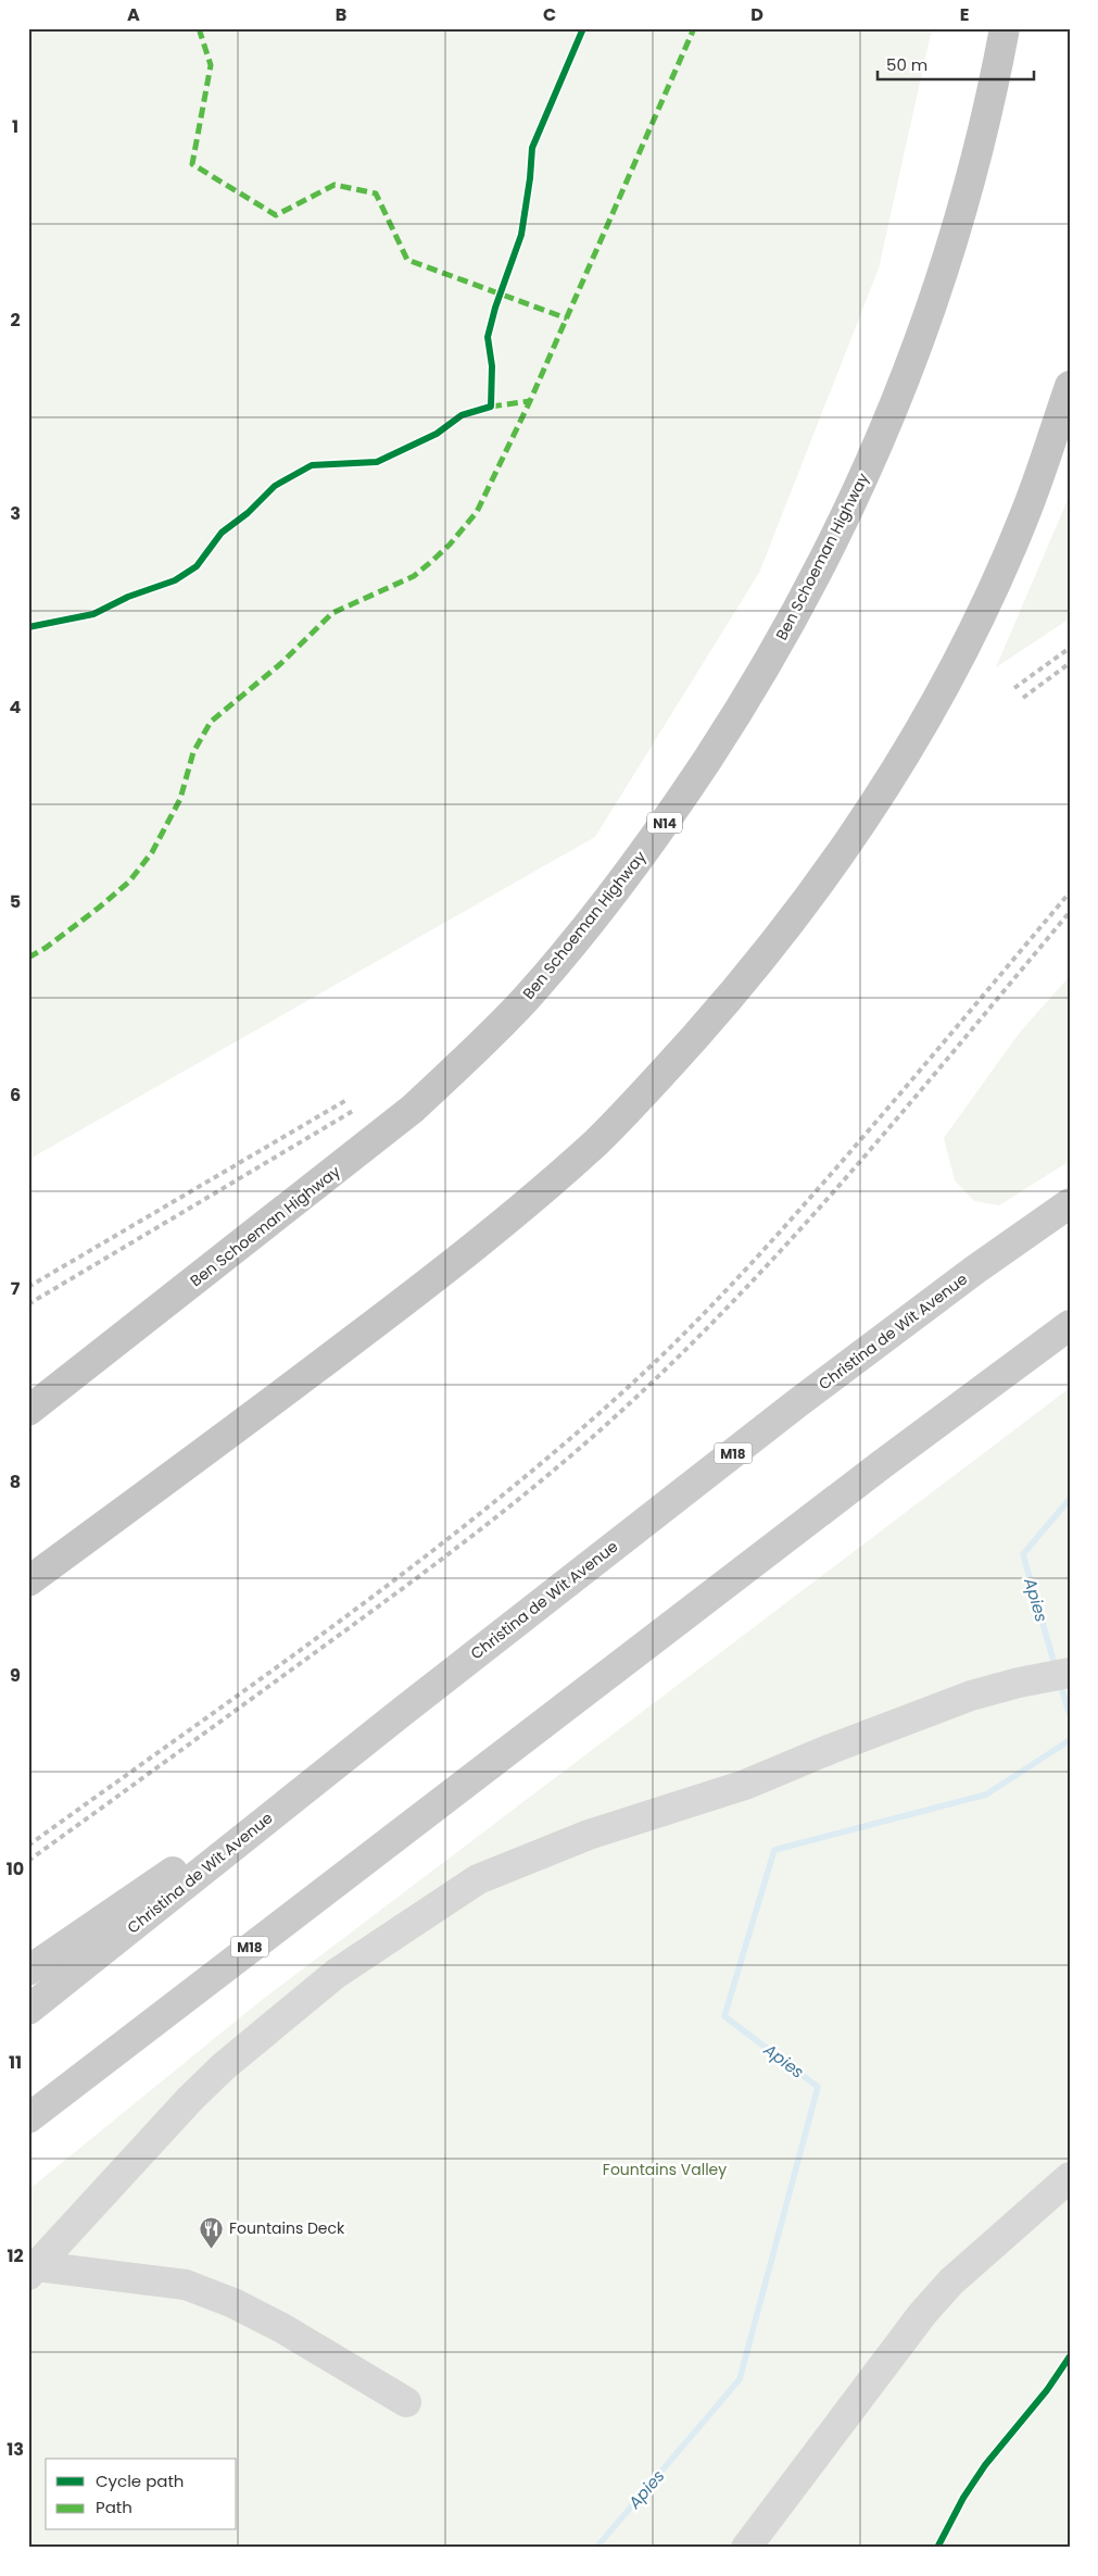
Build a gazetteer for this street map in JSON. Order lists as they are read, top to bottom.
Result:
{
  "streets": {
    "highway": ["Ben Schoeman Highway", "N14"],
    "main road": ["Christina de Wit Avenue", "M18"]
  },
  "water": ["Apies"],
  "parks": ["Fountains Valley"],
  "places": {
    "restaurant": ["Fountains Deck"]
  },
  "legend": ["Cycle path", "Path"],
  "scale_bar": "50 m",
  "grid": {
    "columns": [
      "A",
      "B",
      "C",
      "D",
      "E"
    ],
    "rows": [
      "1",
      "2",
      "3",
      "4",
      "5",
      "6",
      "7",
      "8",
      "9",
      "10",
      "11",
      "12",
      "13"
    ]
  }
}
